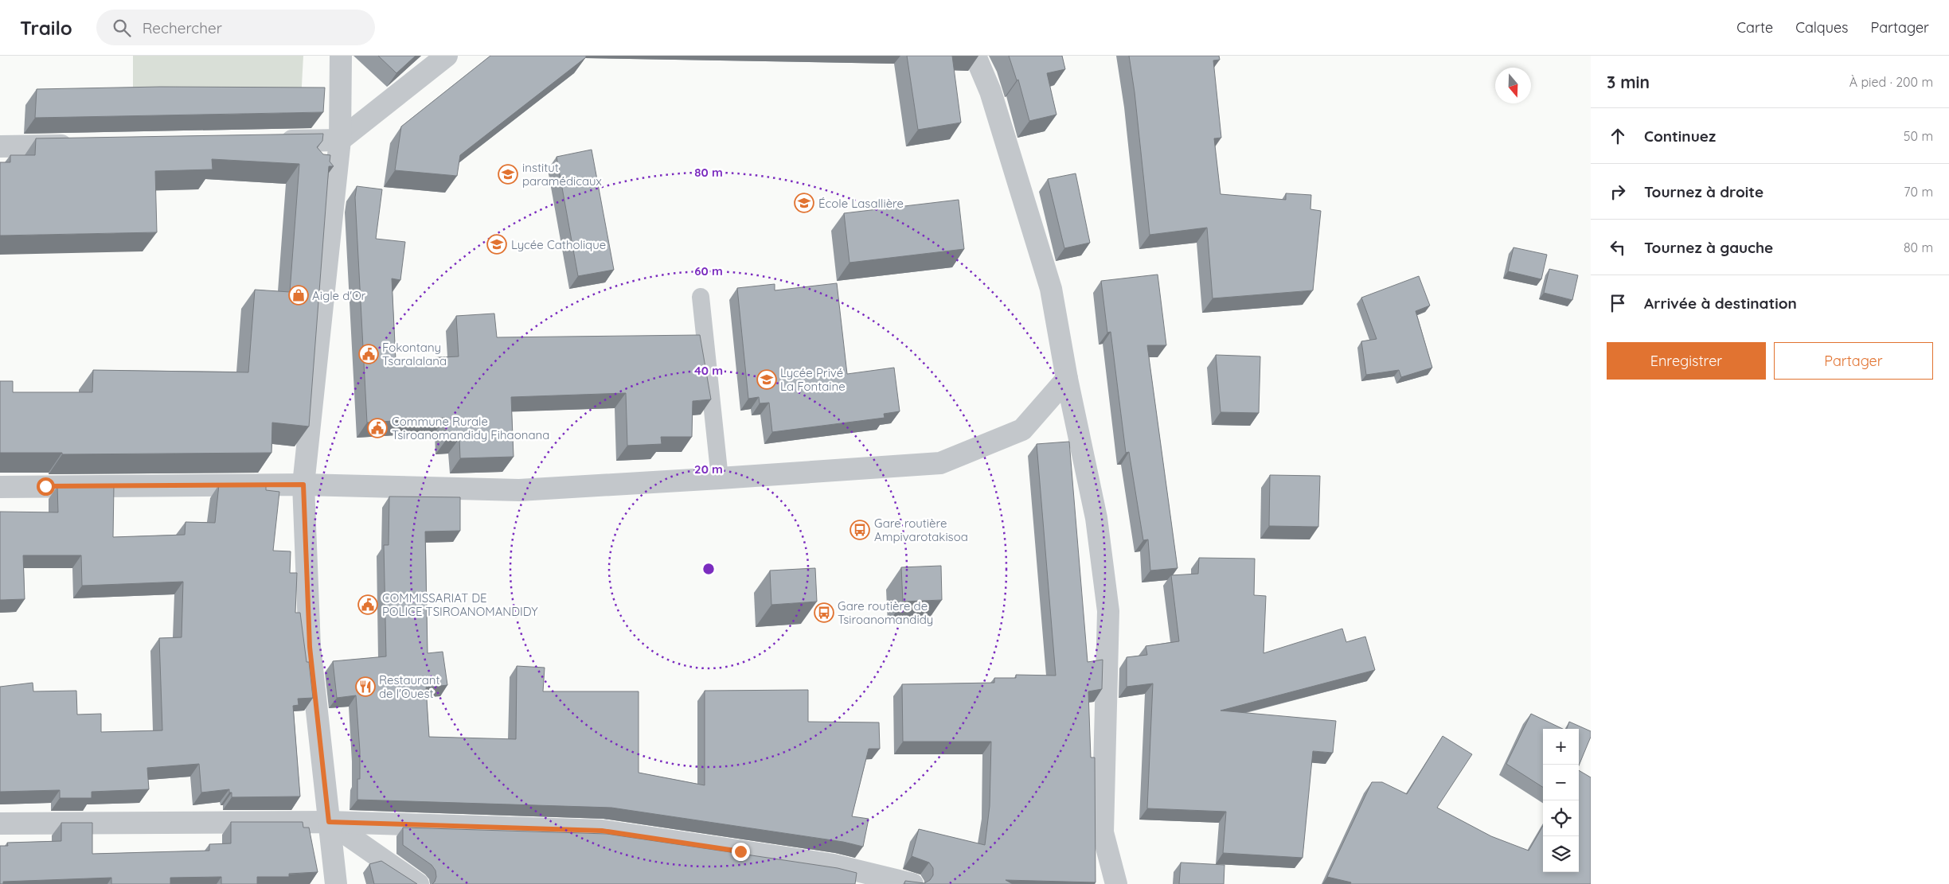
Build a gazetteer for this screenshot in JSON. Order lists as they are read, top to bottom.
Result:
{
  "places": {
    "school or university": [
      "institut paramédicaux",
      "École Lasallière",
      "Lycée Catholique",
      "Lycée Privé La Fontaine"
    ],
    "shop": ["Aigle d'Or"],
    "public building": ["Fokontany Tsaralalana", "Commune Rurale Tsiroanomandidy Fihaonana", "COMMISSARIAT DE POLICE TSIROANOMANDIDY"],
    "bus stop": ["Gare routière Ampivarotakisoa", "Gare routière de Tsiroanomandidy"],
    "restaurant": ["Restaurant de l'Ouest"]
  },
  "north": "bottom",
  "page": {
    "header": "Trailo",
    "search": "Rechercher",
    "nav": ["Carte", "Calques", "Partager"],
    "heading": ["3 min", "À pied · 200 m"],
    "list": [
      ["Continuez", "50 m"],
      ["Tournez à droite", "70 m"],
      ["Tournez à gauche", "80 m"],
      "Arrivée à destination"
    ],
    "buttons": ["Enregistrer", "Partager"],
    "map_buttons": ["+", "−"]
  },
  "rings": [
    "80 m",
    "60 m",
    "40 m",
    "20 m"
  ]
}
